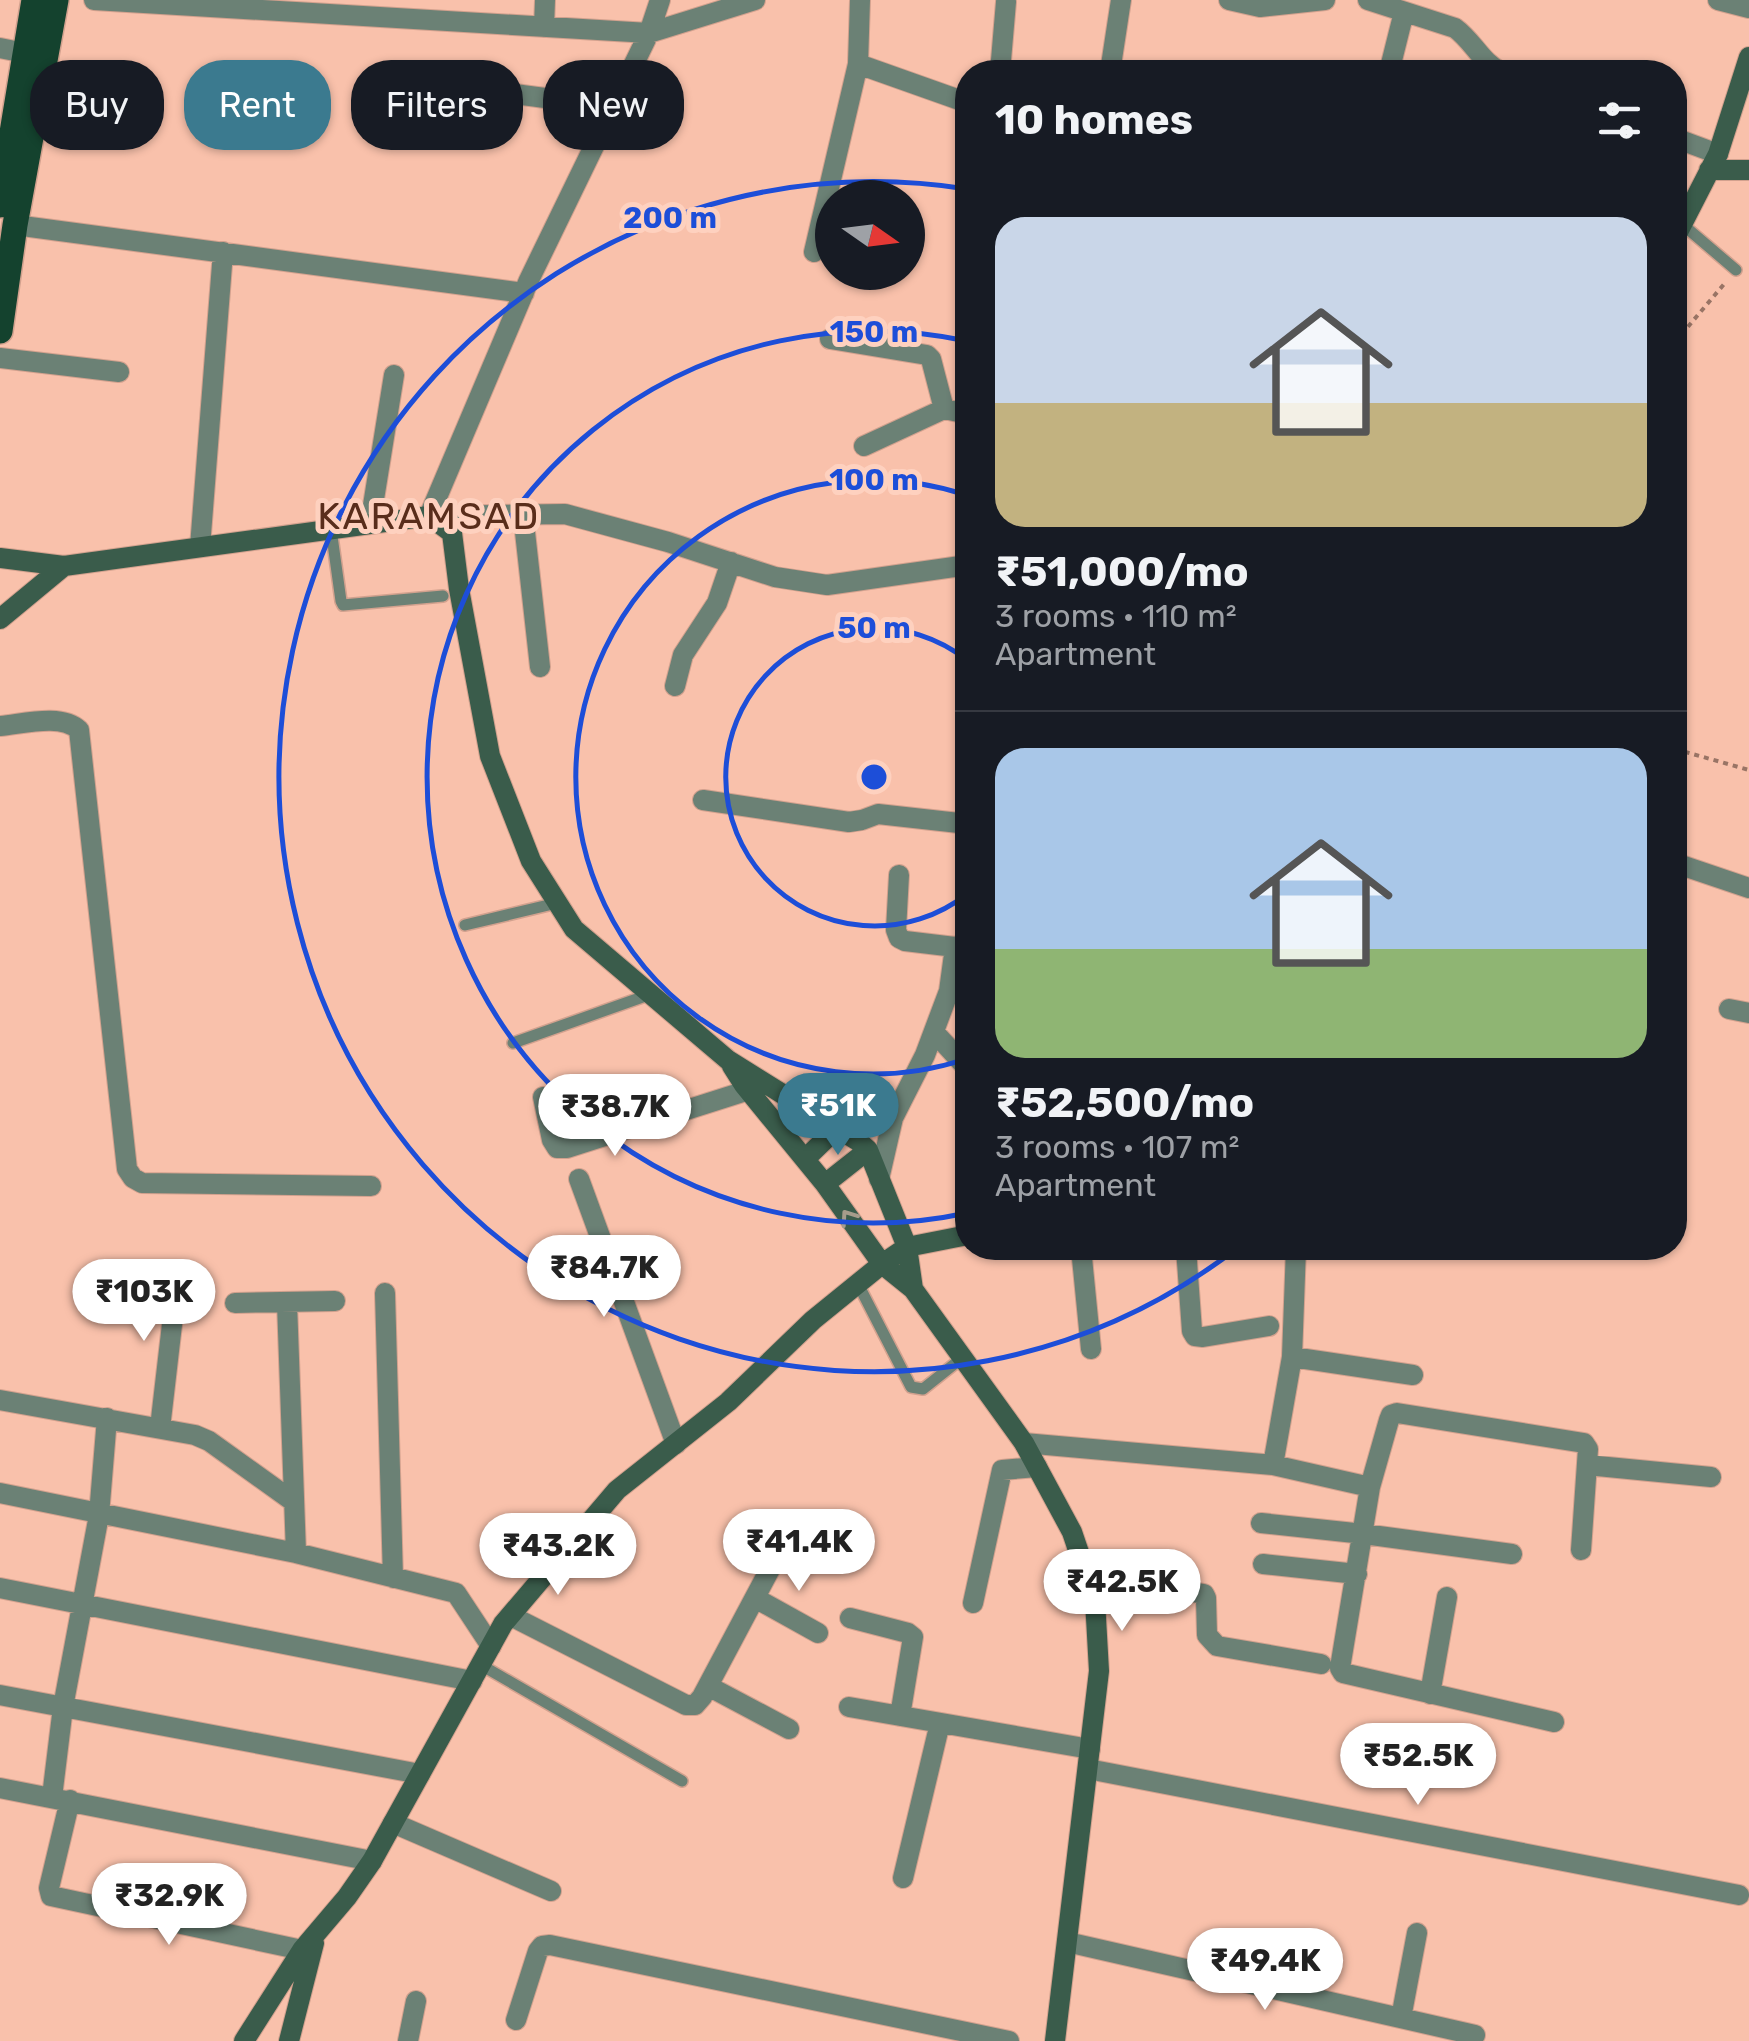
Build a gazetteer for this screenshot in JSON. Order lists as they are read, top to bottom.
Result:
{
  "districts": ["KARAMSAD"],
  "north": "right",
  "page": {
    "chip": [
      "Buy",
      "Rent",
      "Filters",
      "New"
    ],
    "heading": "10 homes",
    "list": [
      {
        "name": "₹51,000/mo",
        "note": "3 rooms · 110 m² · Apartment"
      },
      {
        "name": "₹52,500/mo",
        "note": "3 rooms · 107 m² · Apartment"
      }
    ],
    "price": [
      "₹51K",
      "₹38.7K",
      "₹84.7K",
      "₹103K",
      "₹41.4K",
      "₹43.2K",
      "₹42.5K",
      "₹52.5K",
      "₹32.9K",
      "₹49.4K"
    ]
  },
  "rings": [
    "200 m",
    "150 m",
    "100 m",
    "50 m"
  ]
}
